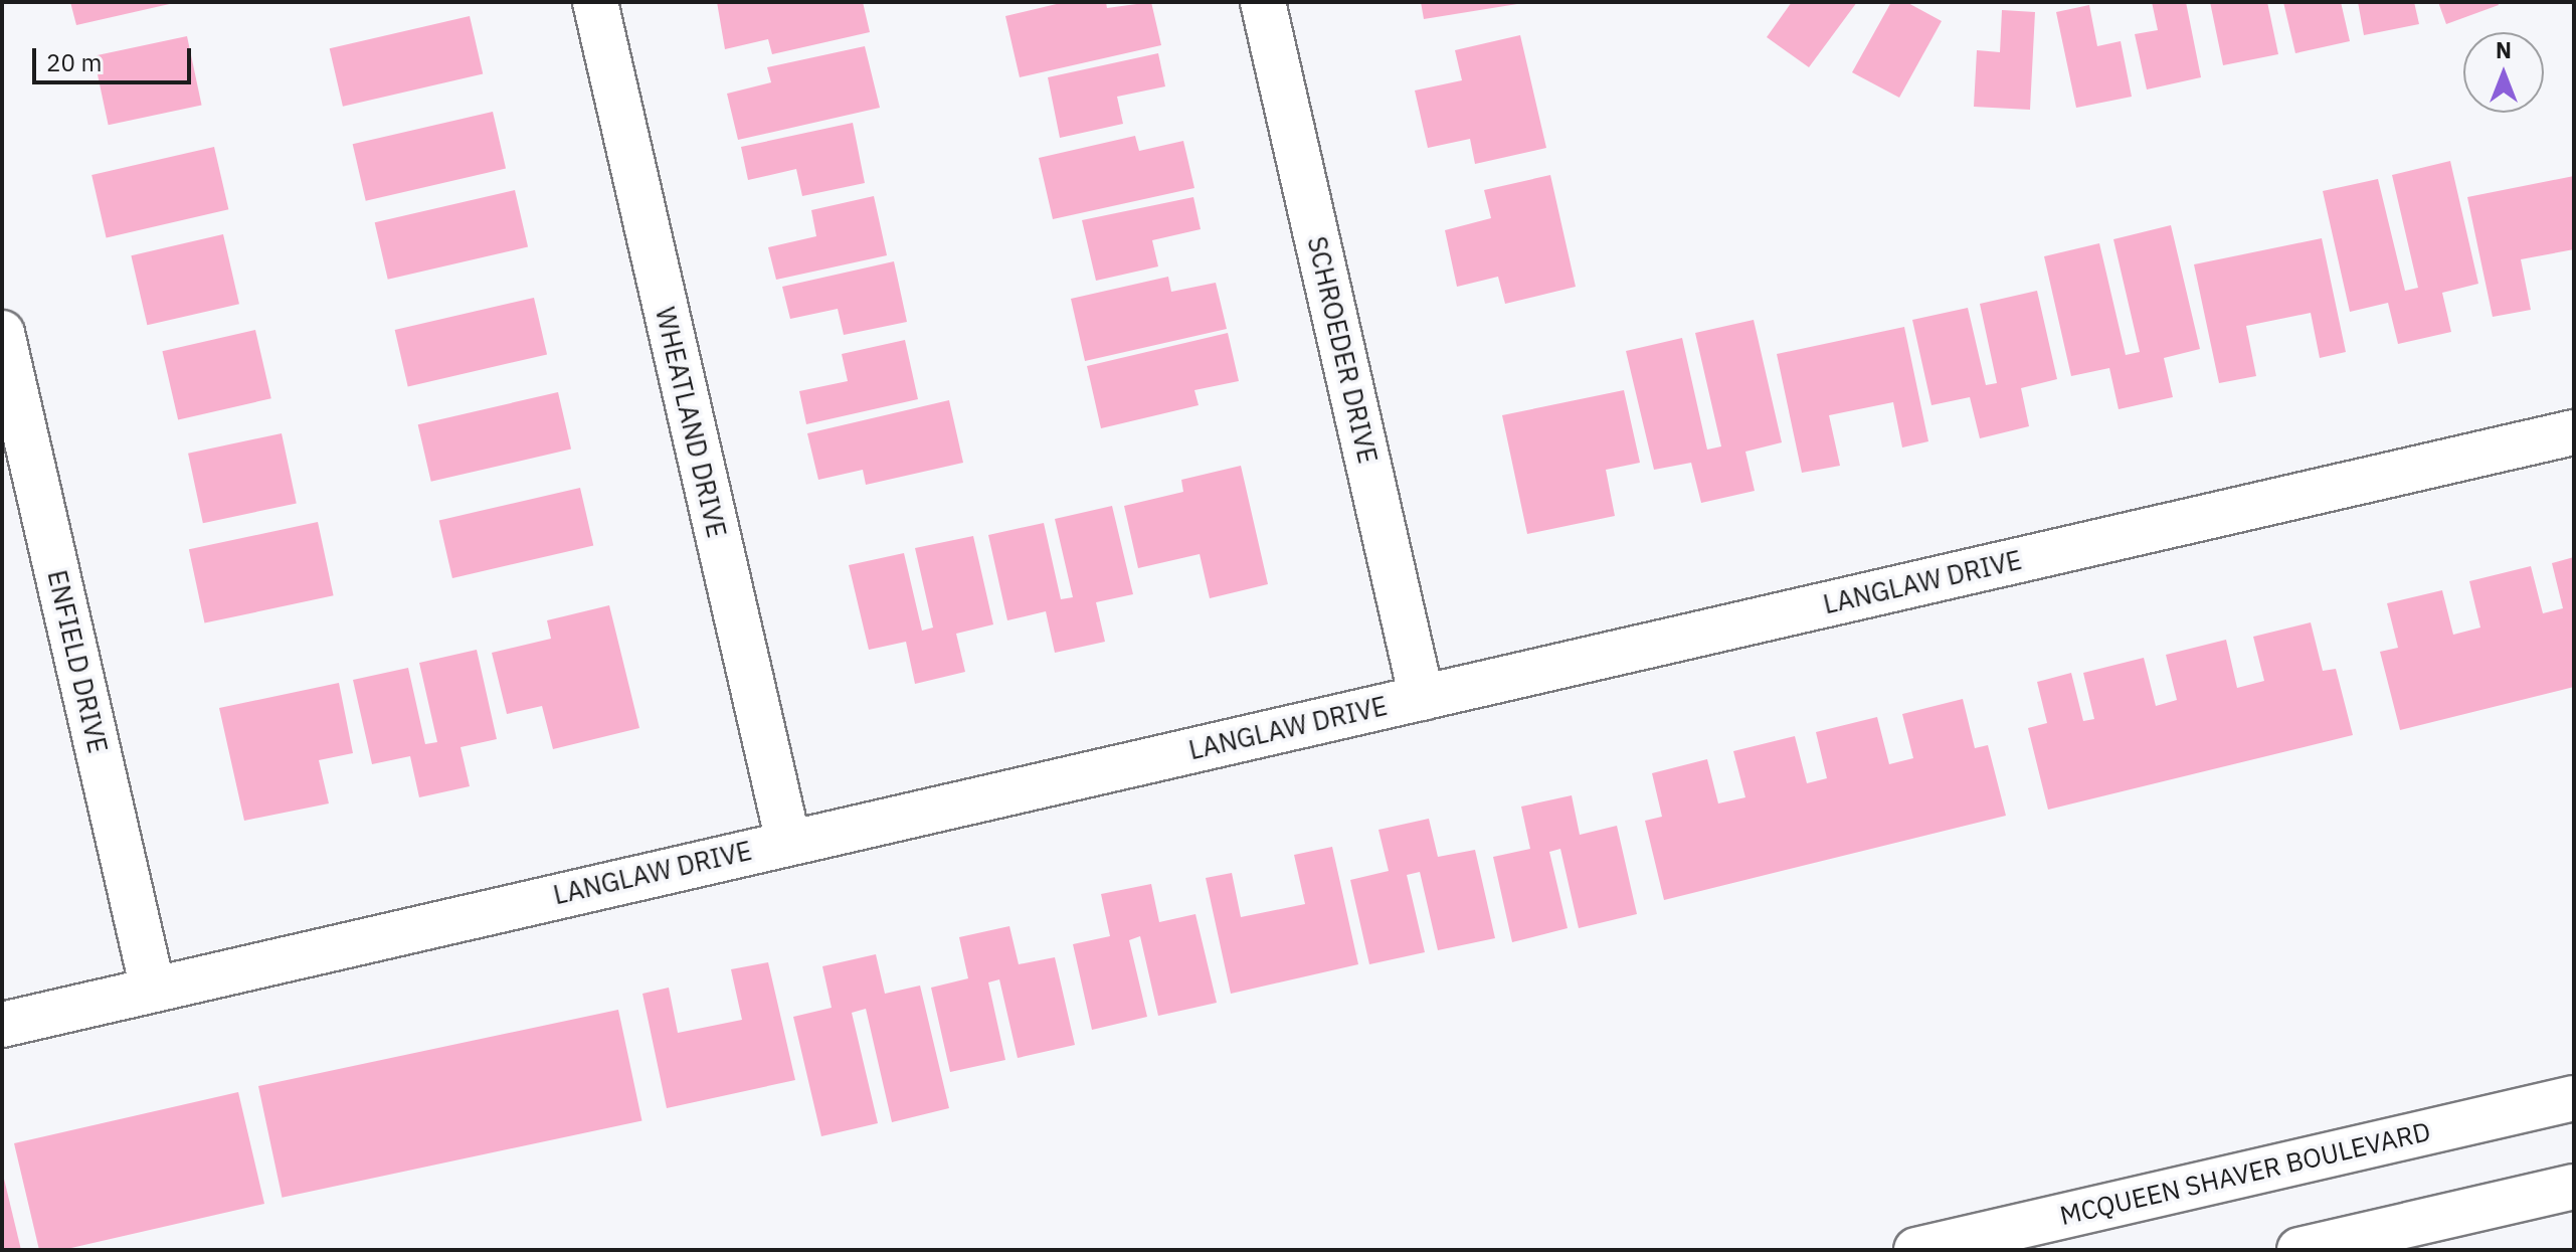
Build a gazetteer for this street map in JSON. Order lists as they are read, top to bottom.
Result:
{
  "streets": {
    "street": [
      "SCHROEDER DRIVE",
      "WHEATLAND DRIVE",
      "LANGLAW DRIVE",
      "ENFIELD DRIVE",
      "MCQUEEN SHAVER BOULEVARD"
    ]
  },
  "crossings": [
    ["SCHROEDER DRIVE", "LANGLAW DRIVE"],
    ["WHEATLAND DRIVE", "LANGLAW DRIVE"],
    ["LANGLAW DRIVE", "ENFIELD DRIVE"]
  ],
  "scale_bar": "20 m",
  "north": "top"
}
